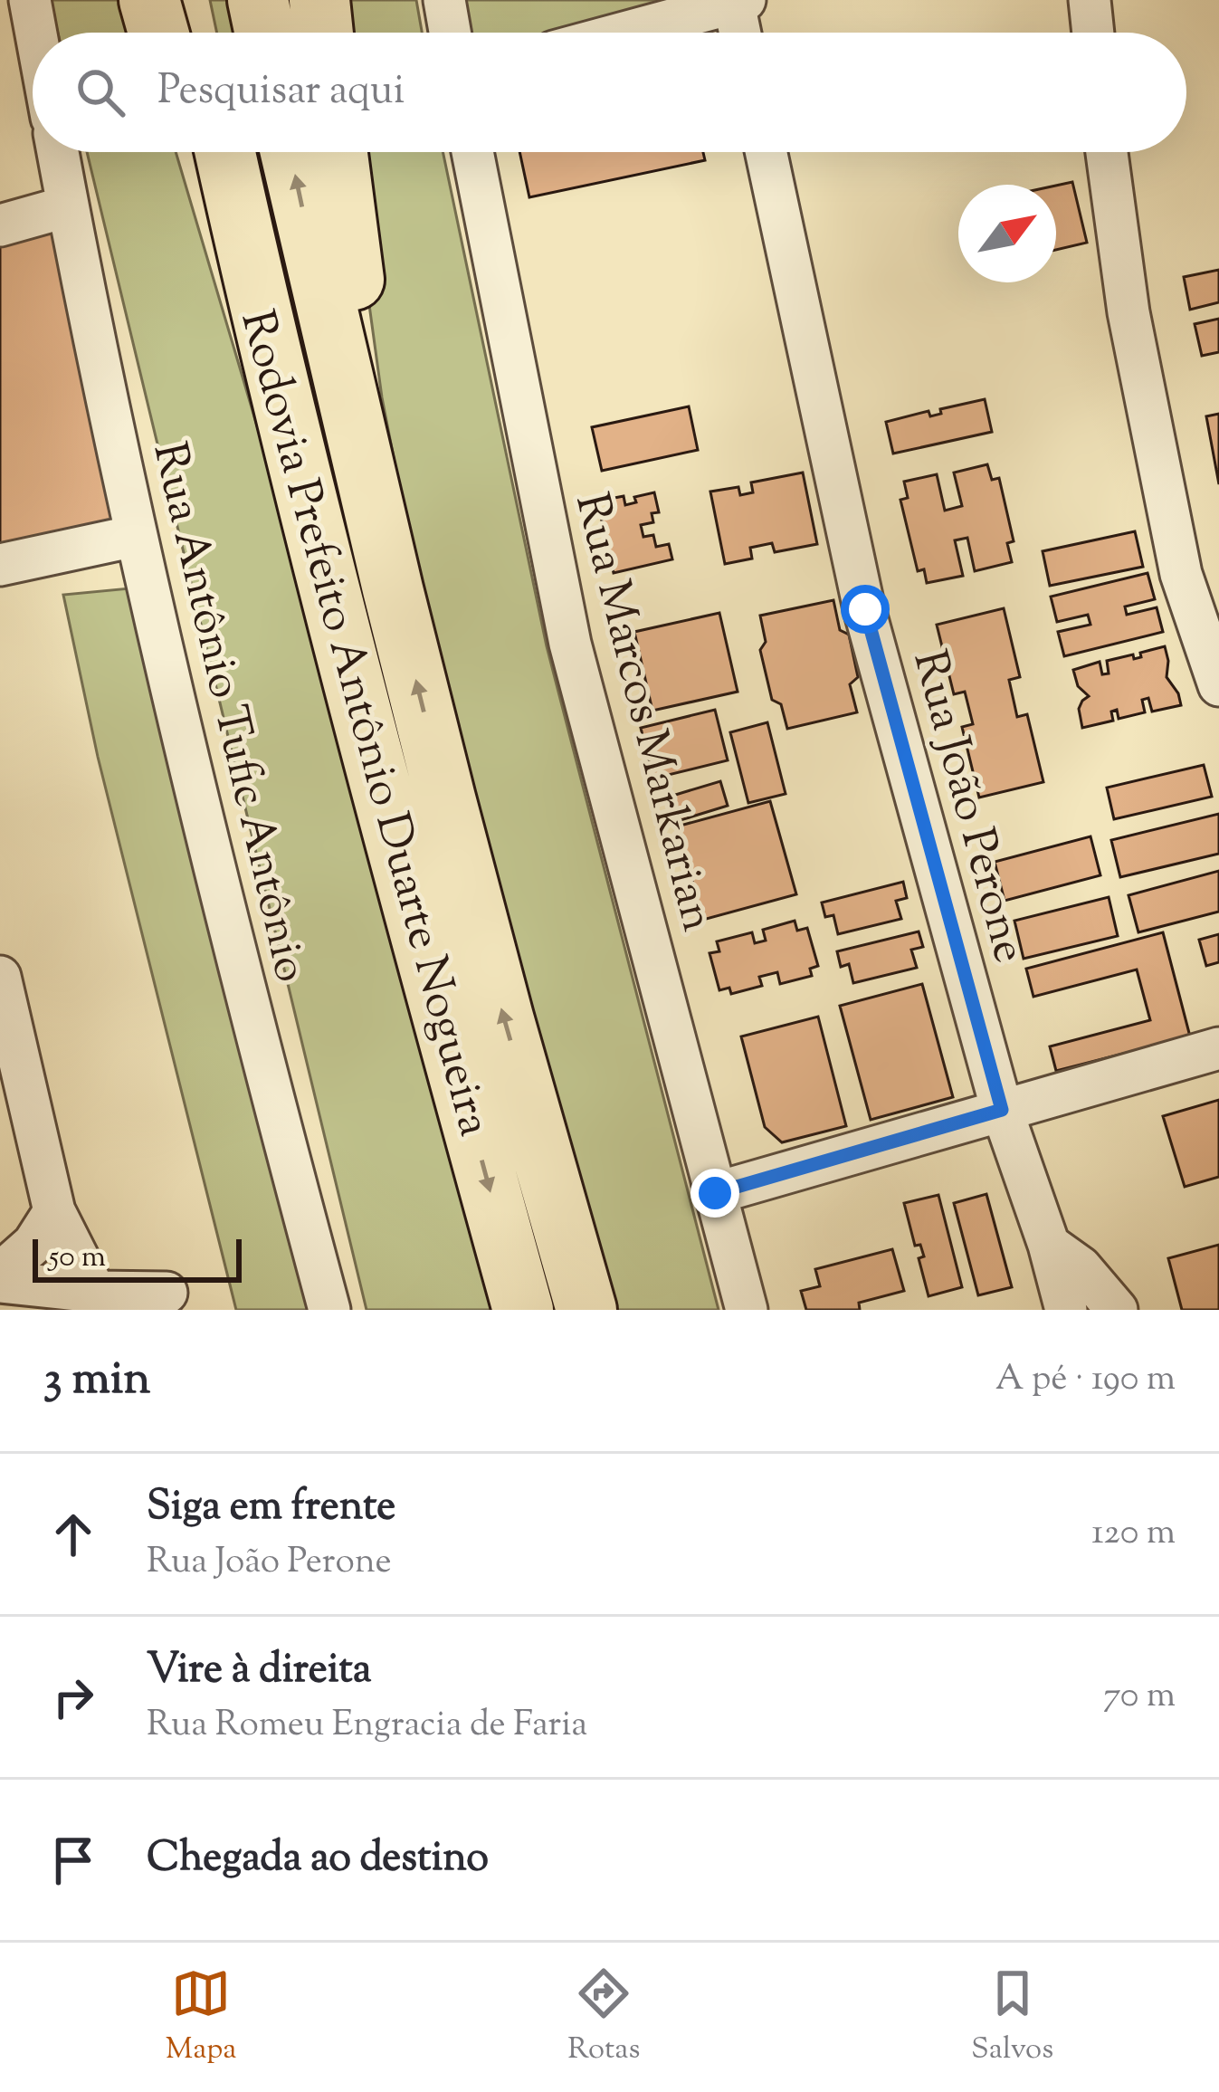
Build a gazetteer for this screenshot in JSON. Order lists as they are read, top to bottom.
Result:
{
  "streets": {
    "highway": ["Rodovia Prefeito Antônio Duarte Nogueira"],
    "street": ["Rua Antônio Tufic Antônio", "Rua Marcos Markarian", "Rua João Perone"]
  },
  "scale_bar": "50 m",
  "north": "top right",
  "page": {
    "search": "Pesquisar aqui",
    "scale": "50 m",
    "heading": ["3 min", "A pé · 190 m"],
    "list": [
      ["Siga em frente", "Rua João Perone", "120 m"],
      ["Vire à direita", "Rua Romeu Engracia de Faria", "70 m"],
      "Chegada ao destino"
    ],
    "nav": ["Mapa", "Rotas", "Salvos"]
  }
}
